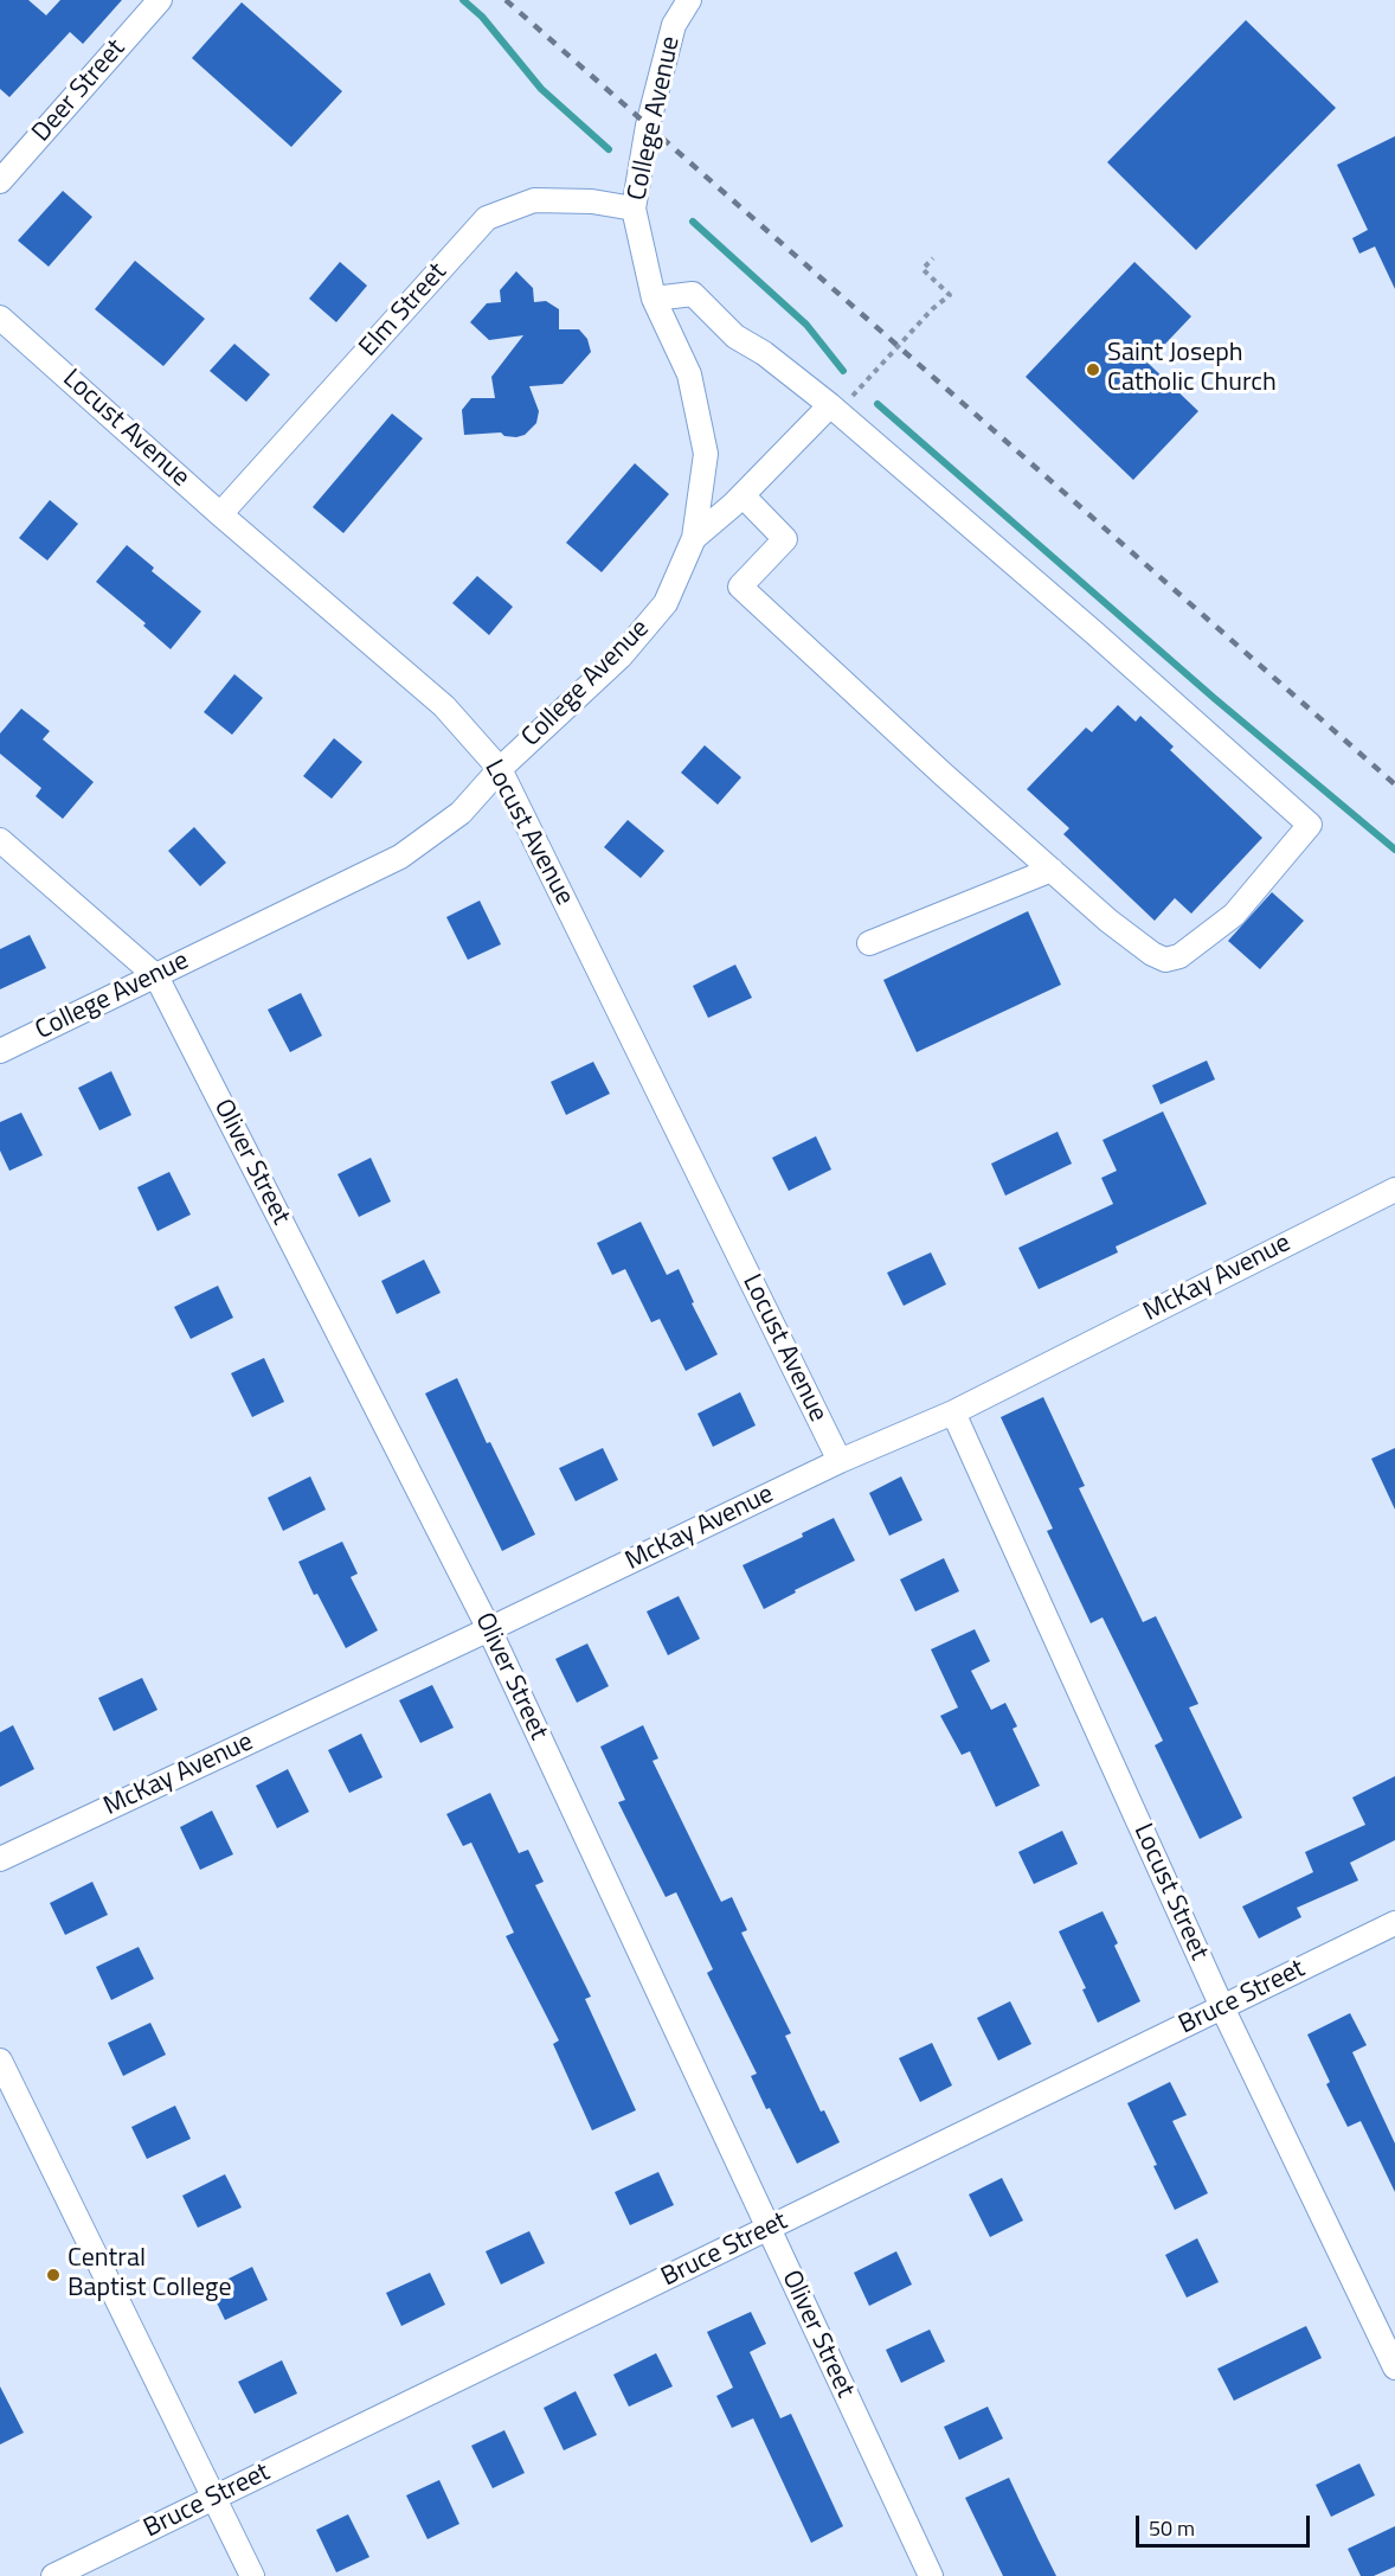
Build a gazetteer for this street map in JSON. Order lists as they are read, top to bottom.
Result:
{
  "streets": {
    "street": [
      "Deer Street",
      "College Avenue",
      "Elm Street",
      "Locust Avenue",
      "Oliver Street",
      "McKay Avenue",
      "Locust Street",
      "Bruce Street"
    ]
  },
  "crossings": [
    ["College Avenue", "Elm Street"],
    ["College Avenue", "Locust Avenue"],
    ["College Avenue", "Oliver Street"],
    ["Elm Street", "Locust Avenue"],
    ["Locust Avenue", "McKay Avenue"],
    ["Oliver Street", "McKay Avenue"],
    ["Oliver Street", "Bruce Street"],
    ["McKay Avenue", "Locust Street"],
    ["Locust Street", "Bruce Street"]
  ],
  "places": ["Saint Joseph Catholic Church", "Central Baptist College"],
  "scale_bar": "50 m"
}
